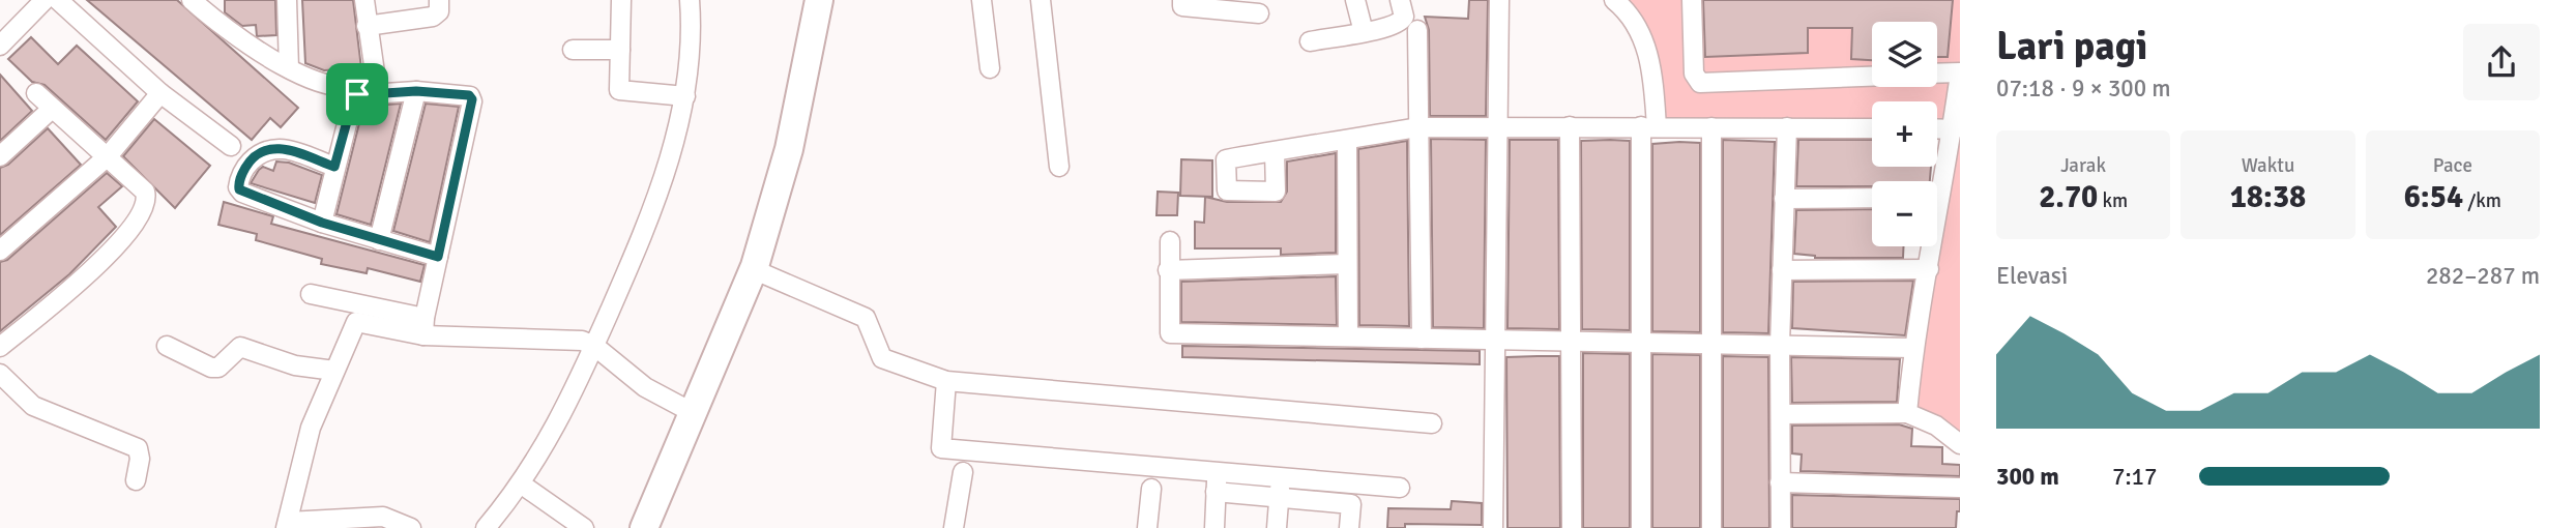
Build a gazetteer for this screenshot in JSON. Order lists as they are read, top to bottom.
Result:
{
  "page": {
    "heading": ["Lari pagi", "07:18 · 9 × 300 m"],
    "map_buttons": ["+", "−"],
    "stats": [
      ["Jarak", "2.70 km"],
      ["Waktu", "18:38"],
      ["Pace", "6:54 /km"]
    ],
    "chart": ["Elevasi", "282–287 m"],
    "list": [
      {
        "name": "300 m",
        "note": "7:17"
      }
    ]
  }
}
